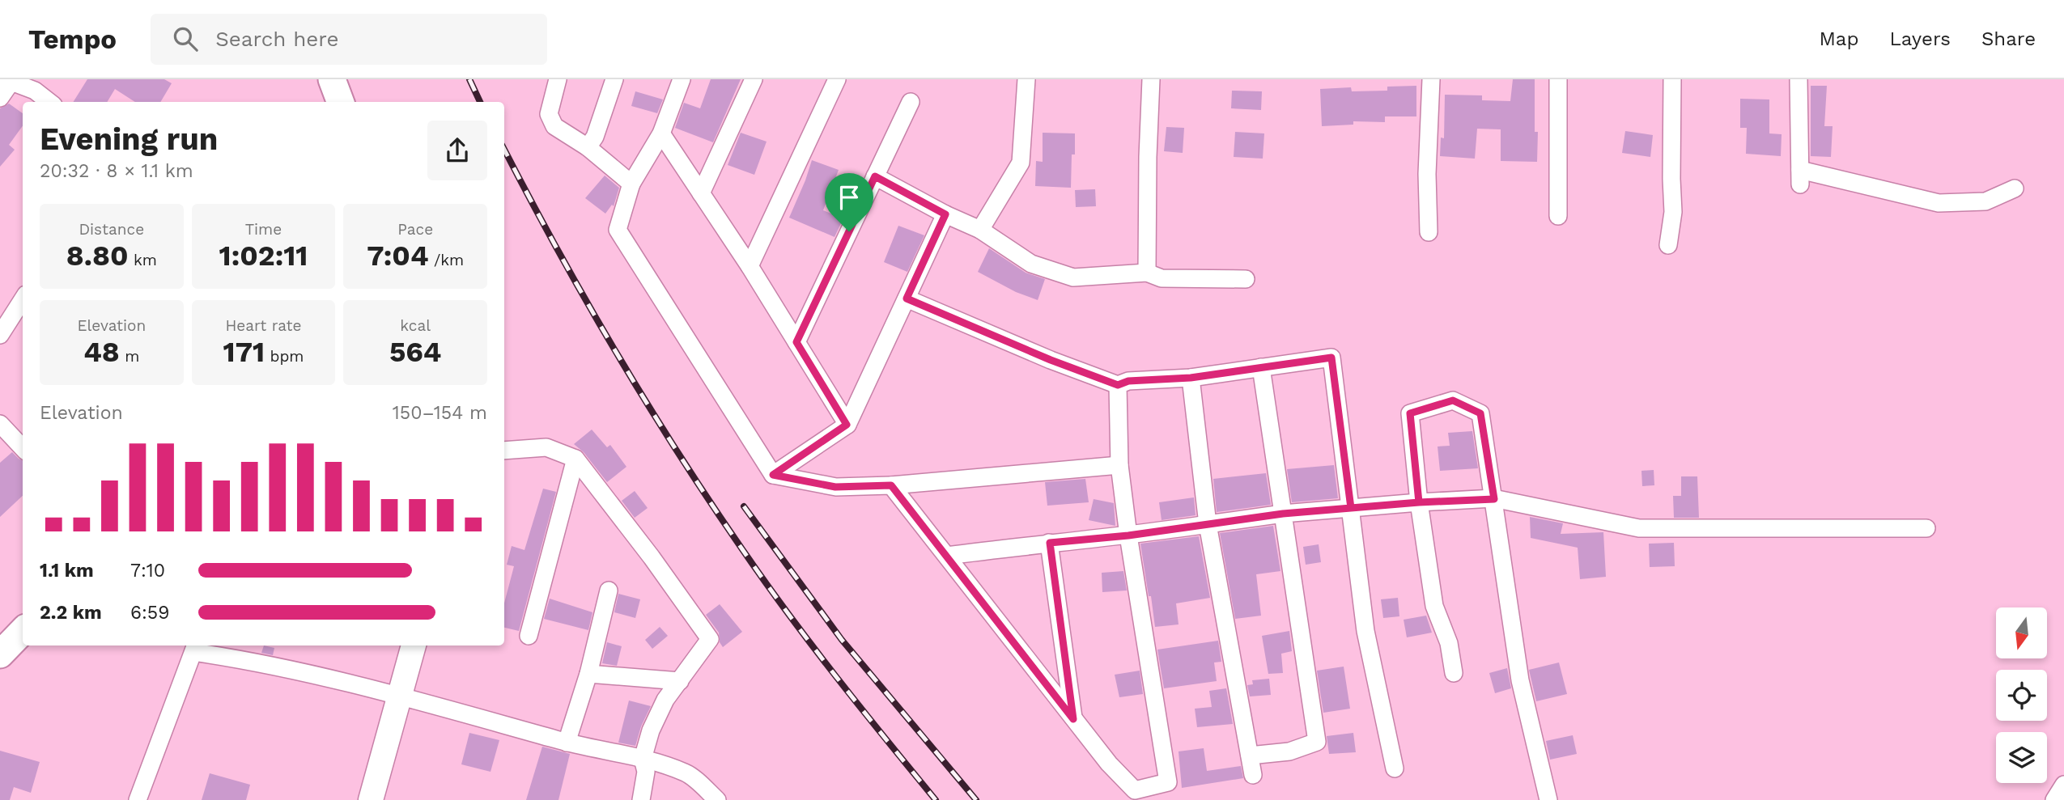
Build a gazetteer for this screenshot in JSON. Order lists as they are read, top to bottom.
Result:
{
  "north": "bottom",
  "page": {
    "header": "Tempo",
    "search": "Search here",
    "nav": ["Map", "Layers", "Share"],
    "heading": ["Evening run", "20:32 · 8 × 1.1 km"],
    "stats": [
      ["Distance", "8.80 km"],
      ["Time", "1:02:11"],
      ["Pace", "7:04 /km"],
      ["Elevation", "48 m"],
      ["Heart rate", "171 bpm"],
      ["kcal", "564"]
    ],
    "chart": ["Elevation", "150–154 m"],
    "list": [
      {
        "name": "1.1 km",
        "note": "7:10"
      },
      {
        "name": "2.2 km",
        "note": "6:59"
      }
    ]
  }
}
